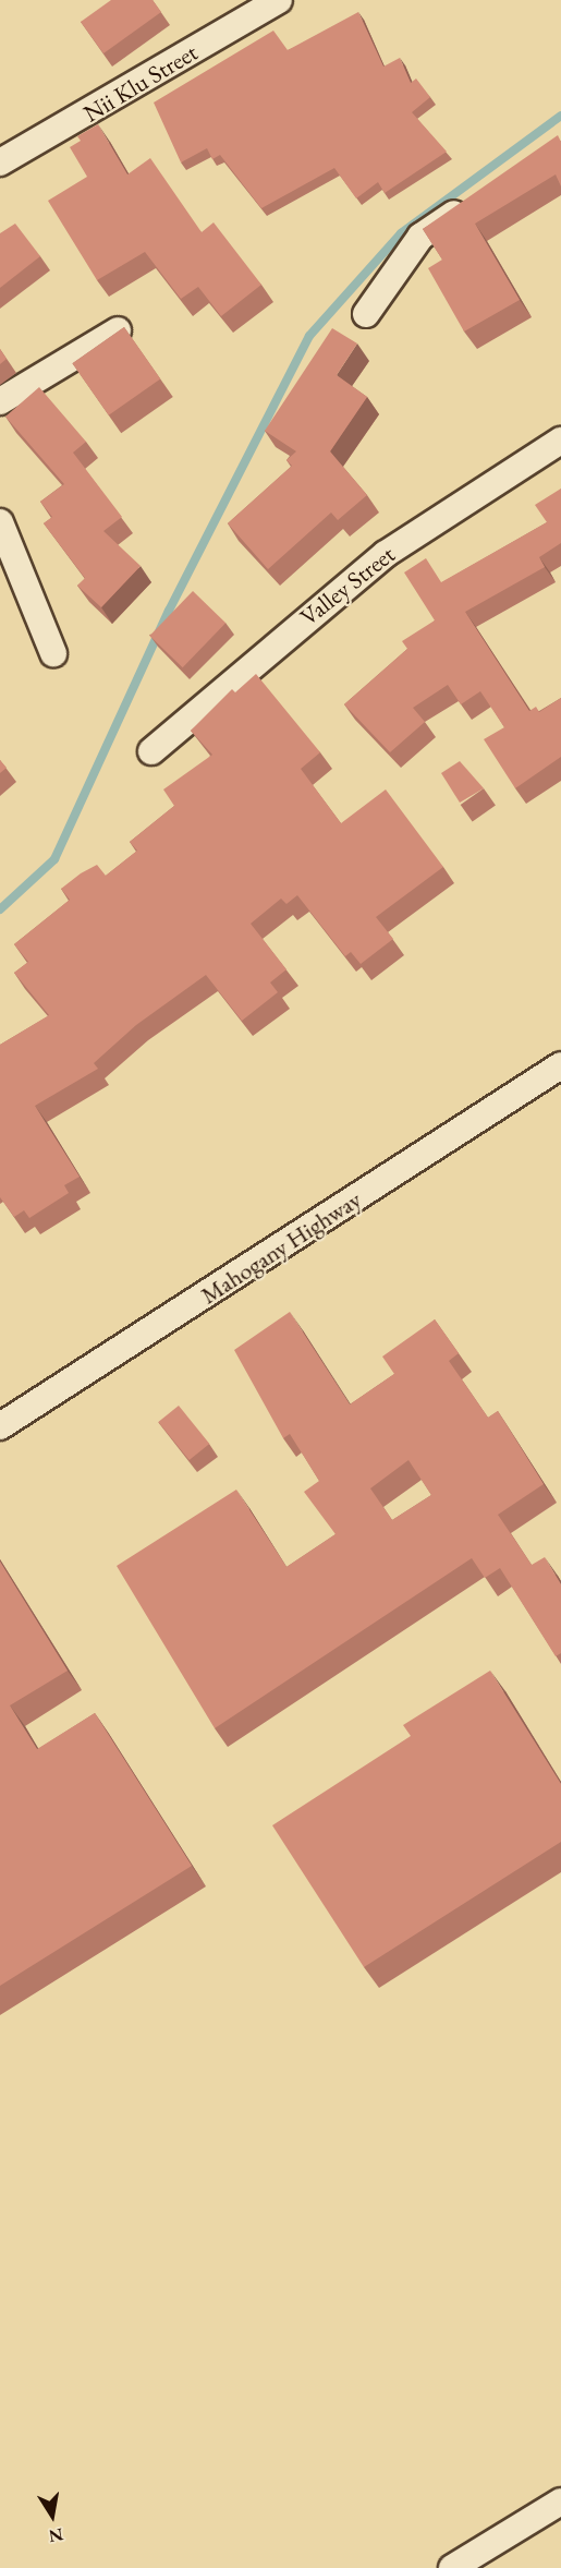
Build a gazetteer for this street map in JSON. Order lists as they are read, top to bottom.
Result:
{
  "streets": {
    "street": ["Nii Klu Street", "Valley Street", "Mahogany Highway"]
  },
  "north": "bottom"
}
